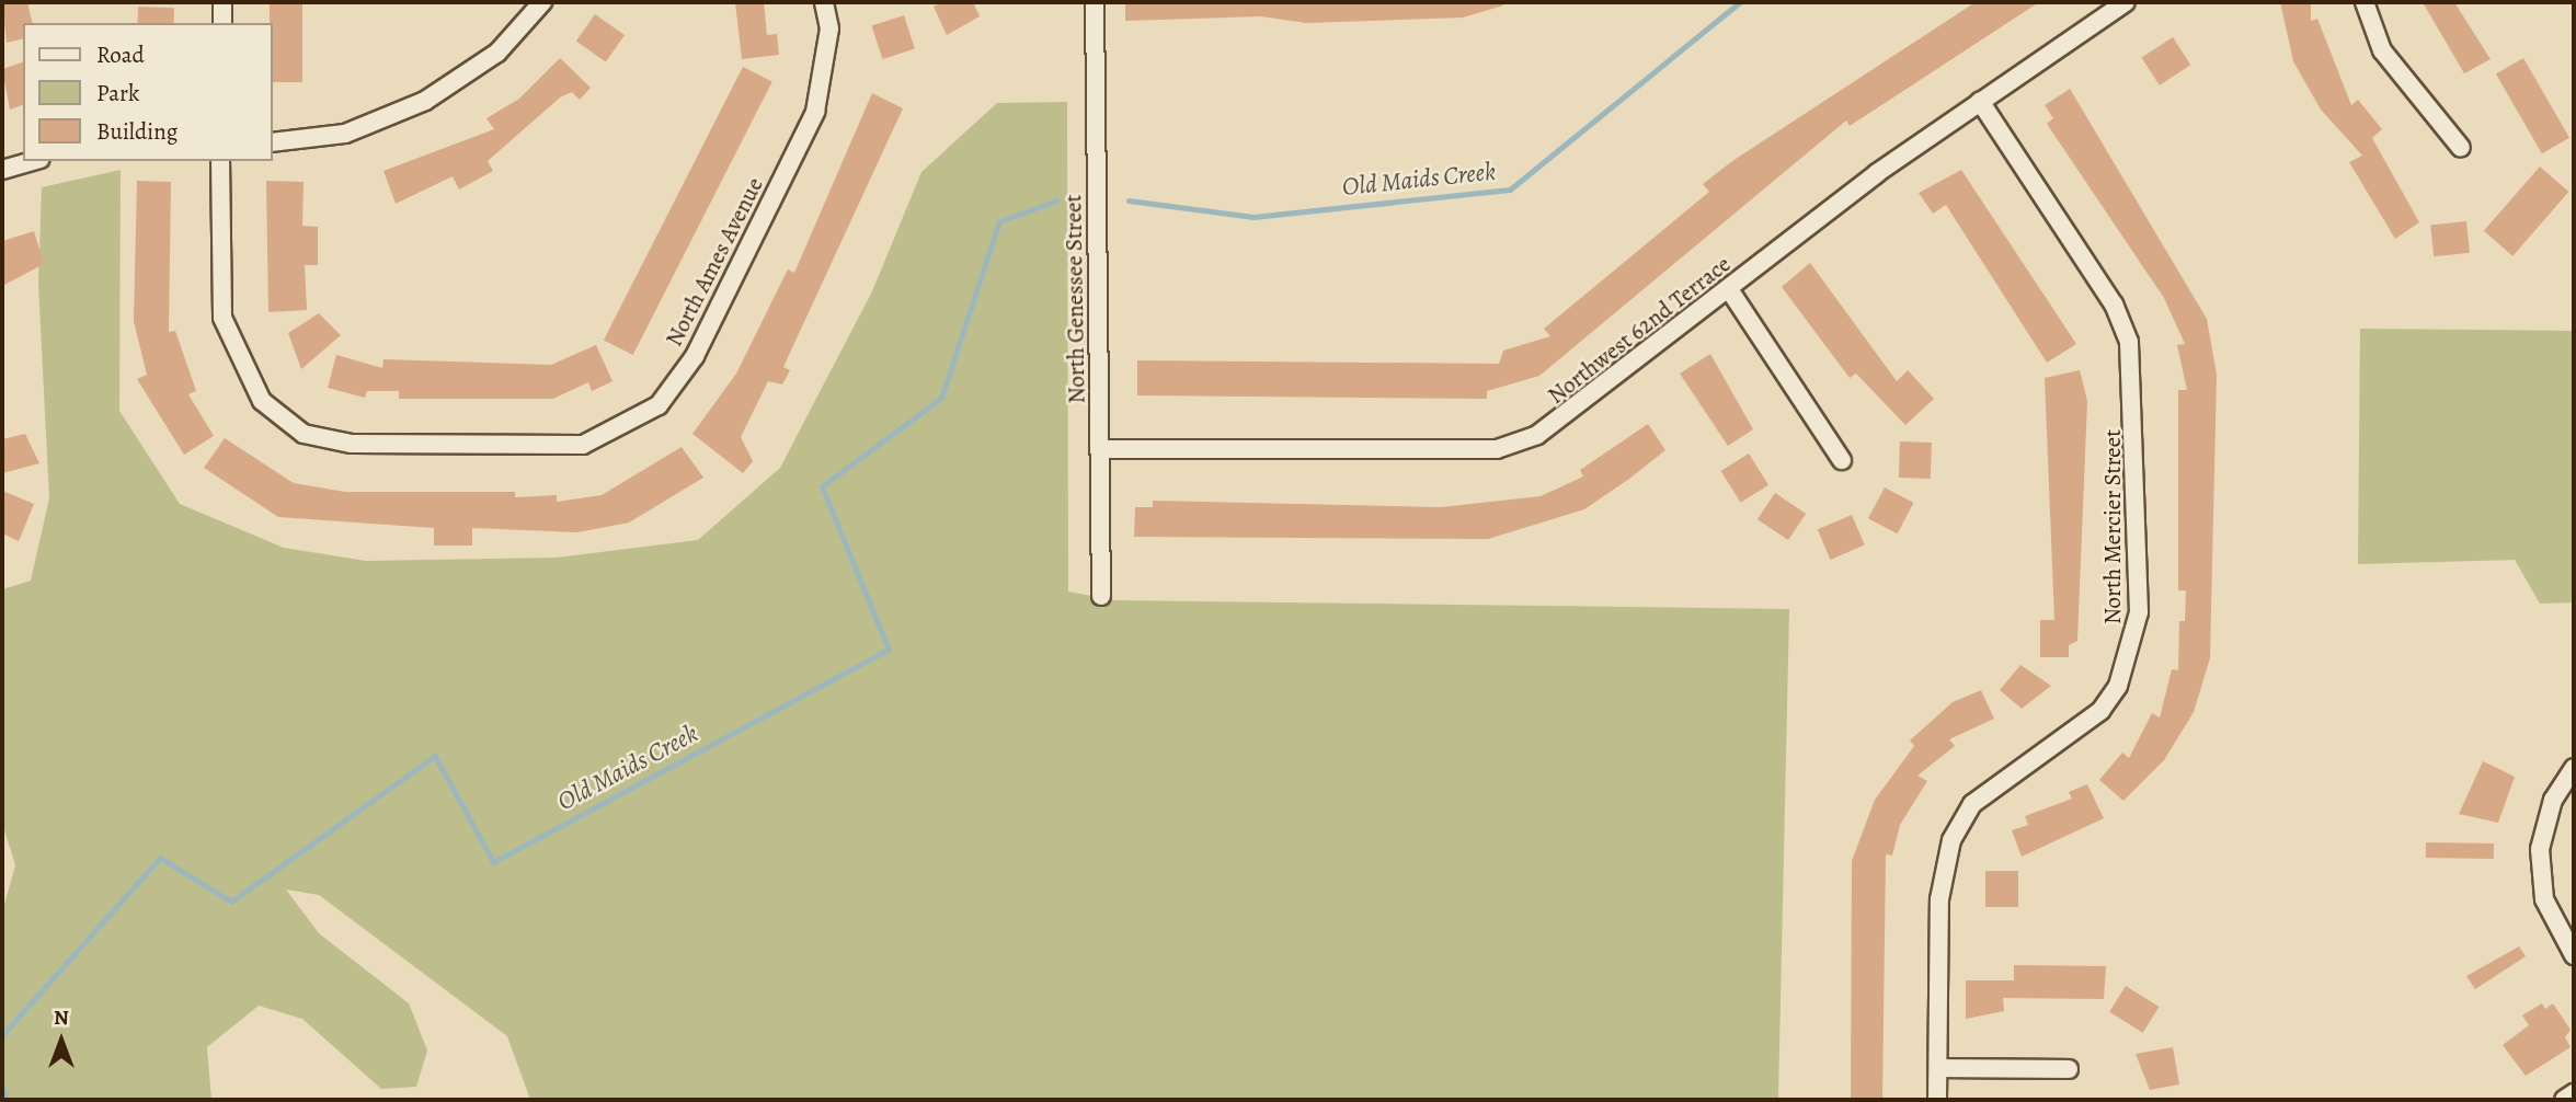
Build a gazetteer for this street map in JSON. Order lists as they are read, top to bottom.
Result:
{
  "streets": {
    "street": [
      "North Ames Avenue",
      "North Genessee Street",
      "Northwest 62nd Terrace",
      "North Mercier Street"
    ]
  },
  "crossings": [
    ["North Genessee Street", "Northwest 62nd Terrace"],
    ["Northwest 62nd Terrace", "North Mercier Street"]
  ],
  "water": ["Old Maids Creek"],
  "legend": ["Road", "Park", "Building"],
  "north": "top"
}
